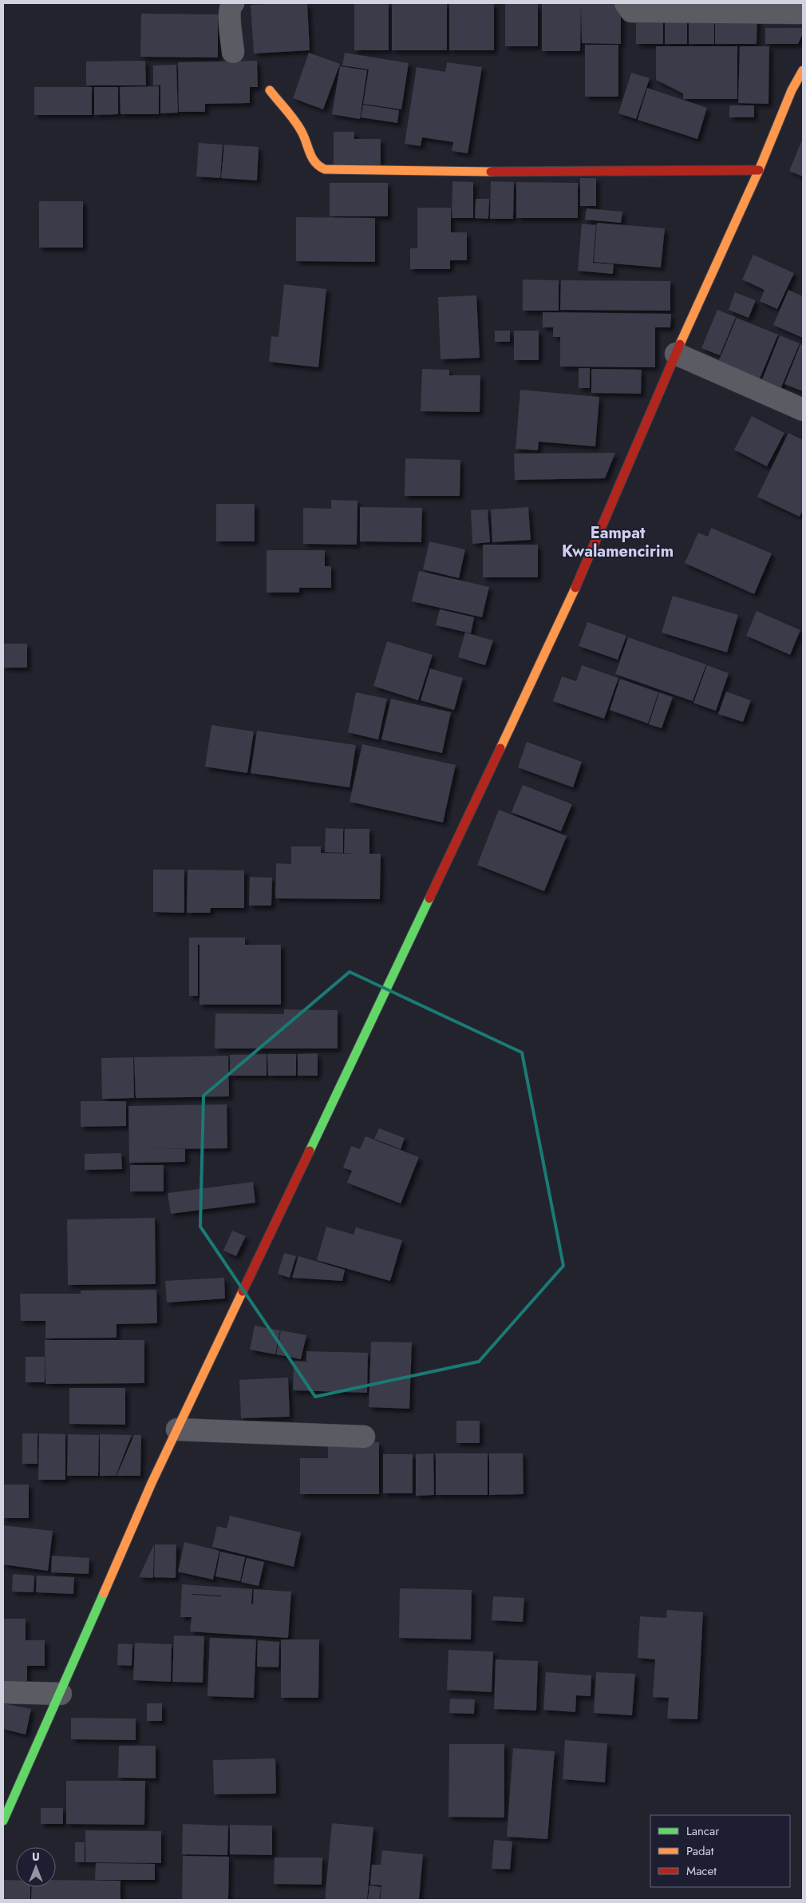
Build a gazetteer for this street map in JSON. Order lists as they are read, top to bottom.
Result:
{
  "districts": ["Eampat Kwalamencirim"],
  "legend": ["Lancar", "Padat", "Macet"],
  "north": "top"
}
